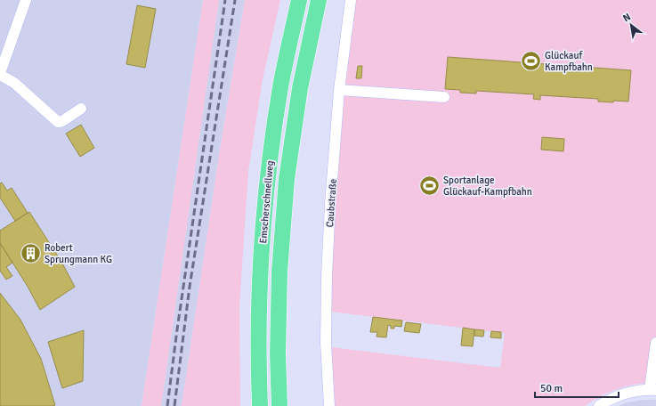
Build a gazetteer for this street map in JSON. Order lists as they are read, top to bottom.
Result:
{
  "streets": {
    "highway": ["Emscherschnellweg"],
    "street": ["Caubstraße"]
  },
  "places": {
    "sports": ["Glückauf Kampfbahn", "Sportanlage Glückauf-Kampfbahn"],
    "building": ["Robert Sprungmann KG"]
  },
  "scale_bar": "50 m",
  "north": "top left"
}
